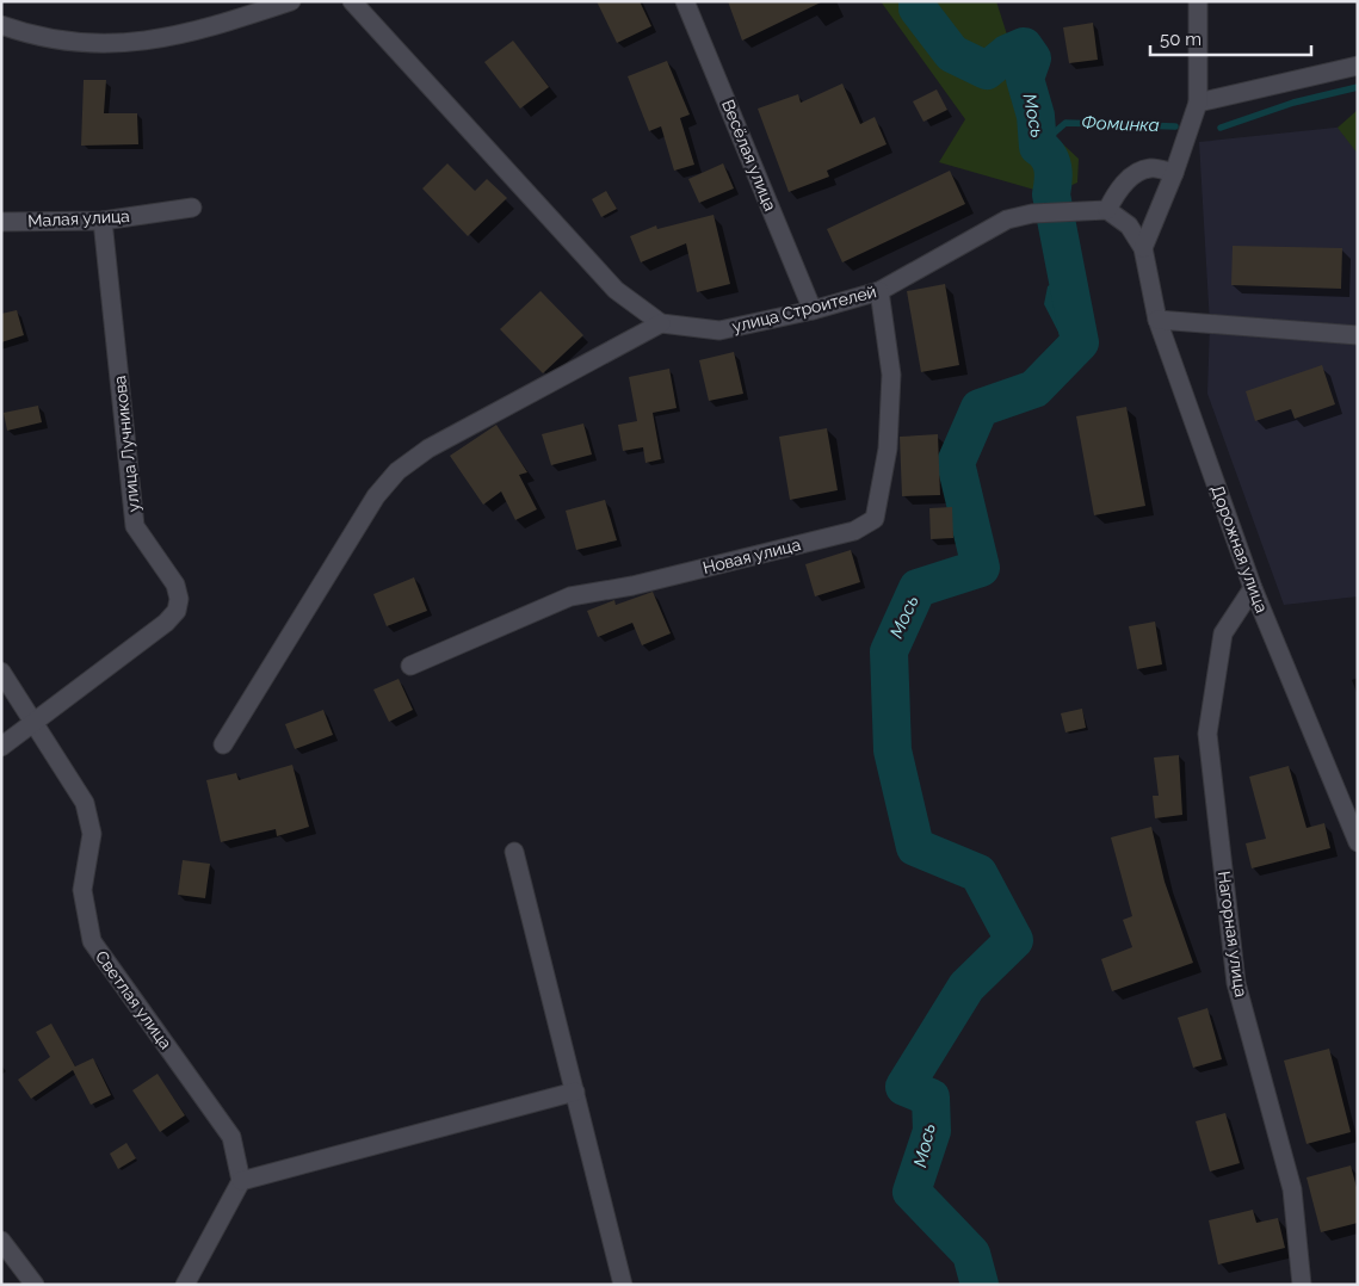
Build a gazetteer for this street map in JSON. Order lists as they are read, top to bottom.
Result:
{
  "streets": {
    "street": [
      "Весёлая улица",
      "Малая улица",
      "улица Строителей",
      "улица Лучникова",
      "Дорожная улица",
      "Новая улица",
      "Нагорная улица",
      "Светлая улица"
    ]
  },
  "crossings": [
    ["Весёлая улица", "улица Строителей"],
    ["Малая улица", "улица Лучникова"],
    ["улица Строителей", "Новая улица"],
    ["улица Лучникова", "Светлая улица"],
    ["Дорожная улица", "Нагорная улица"]
  ],
  "water": ["Мось", "Фоминка"],
  "scale_bar": "50 m"
}
